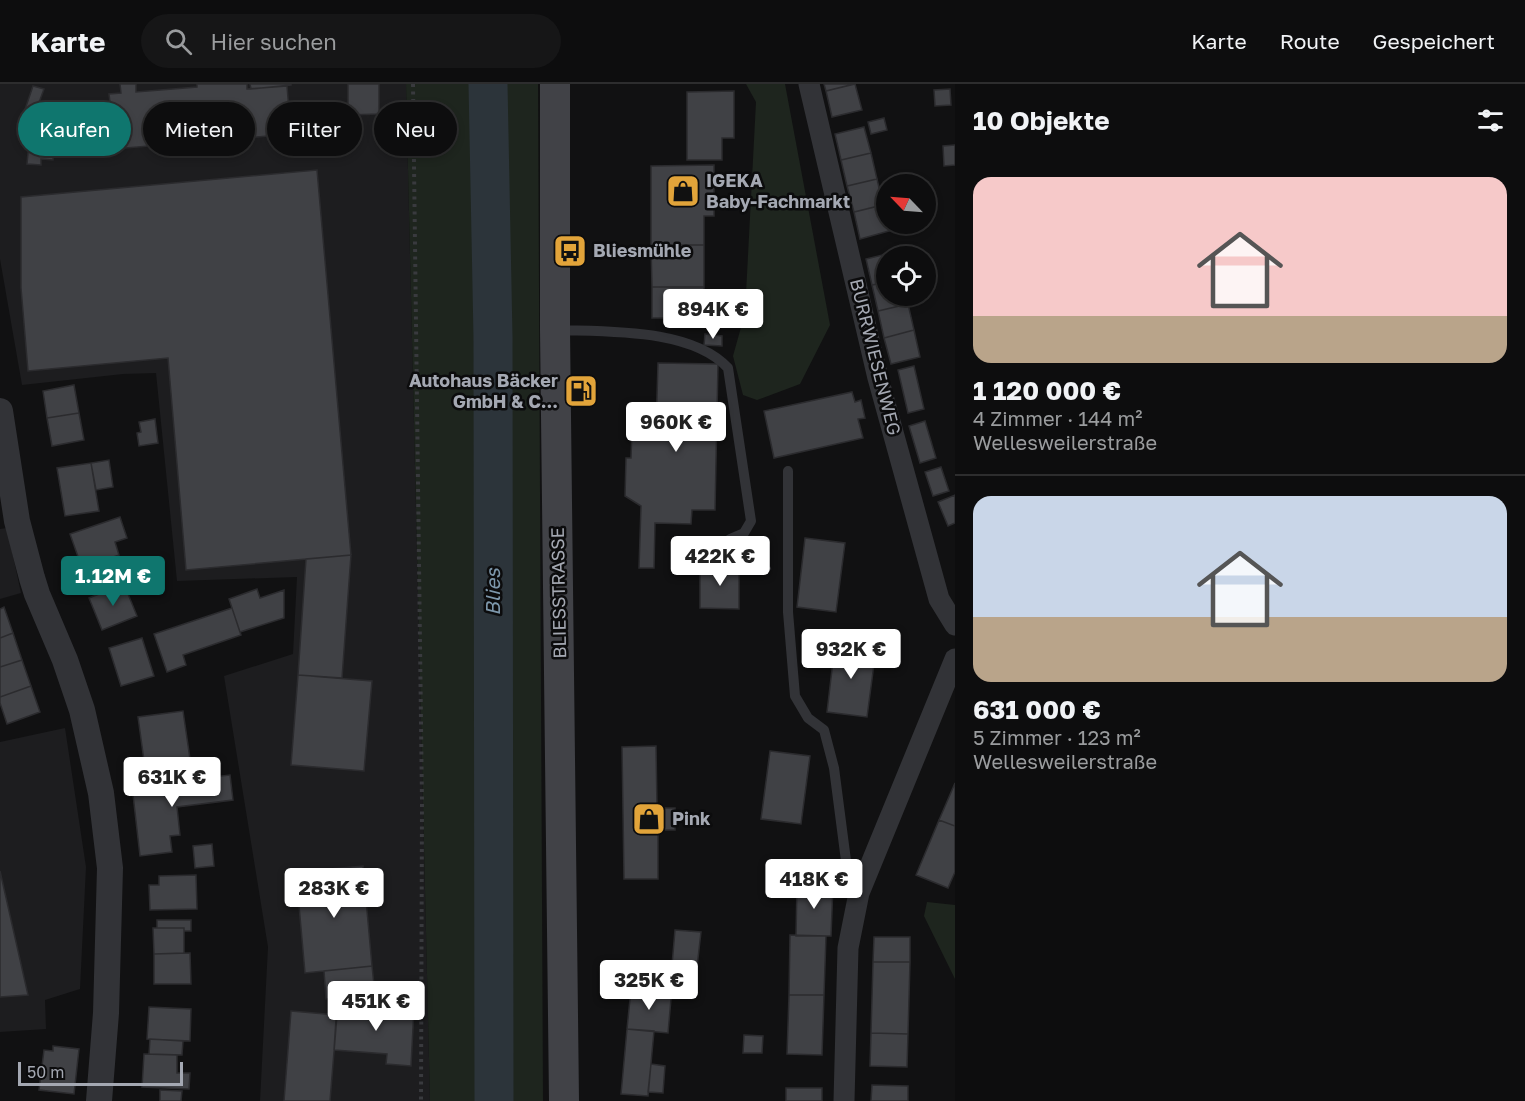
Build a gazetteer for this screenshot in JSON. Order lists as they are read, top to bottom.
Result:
{
  "streets": {
    "main road": ["BLIESSTRASSE"],
    "street": ["BURRWIESENWEG"]
  },
  "water": ["Blies"],
  "places": {
    "shop": ["IGEKA Baby-Fachmarkt", "Pink"],
    "bus stop": ["Bliesmühle"],
    "fuel station": ["Autohaus Bäcker GmbH & C..."]
  },
  "scale_bar": "50 m",
  "north": "top left",
  "page": {
    "header": "Karte",
    "search": "Hier suchen",
    "nav": ["Karte", "Route", "Gespeichert"],
    "heading": "10 Objekte",
    "chip": [
      "Kaufen",
      "Mieten",
      "Filter",
      "Neu"
    ],
    "list": [
      {
        "name": "1 120 000 €",
        "note": "4 Zimmer · 144 m² · Wellesweilerstraße"
      },
      {
        "name": "631 000 €",
        "note": "5 Zimmer · 123 m² · Wellesweilerstraße"
      }
    ],
    "price": [
      "894K €",
      "960K €",
      "422K €",
      "1.12M €",
      "932K €",
      "631K €",
      "418K €",
      "283K €",
      "325K €",
      "451K €"
    ],
    "scale": "50 m"
  }
}
